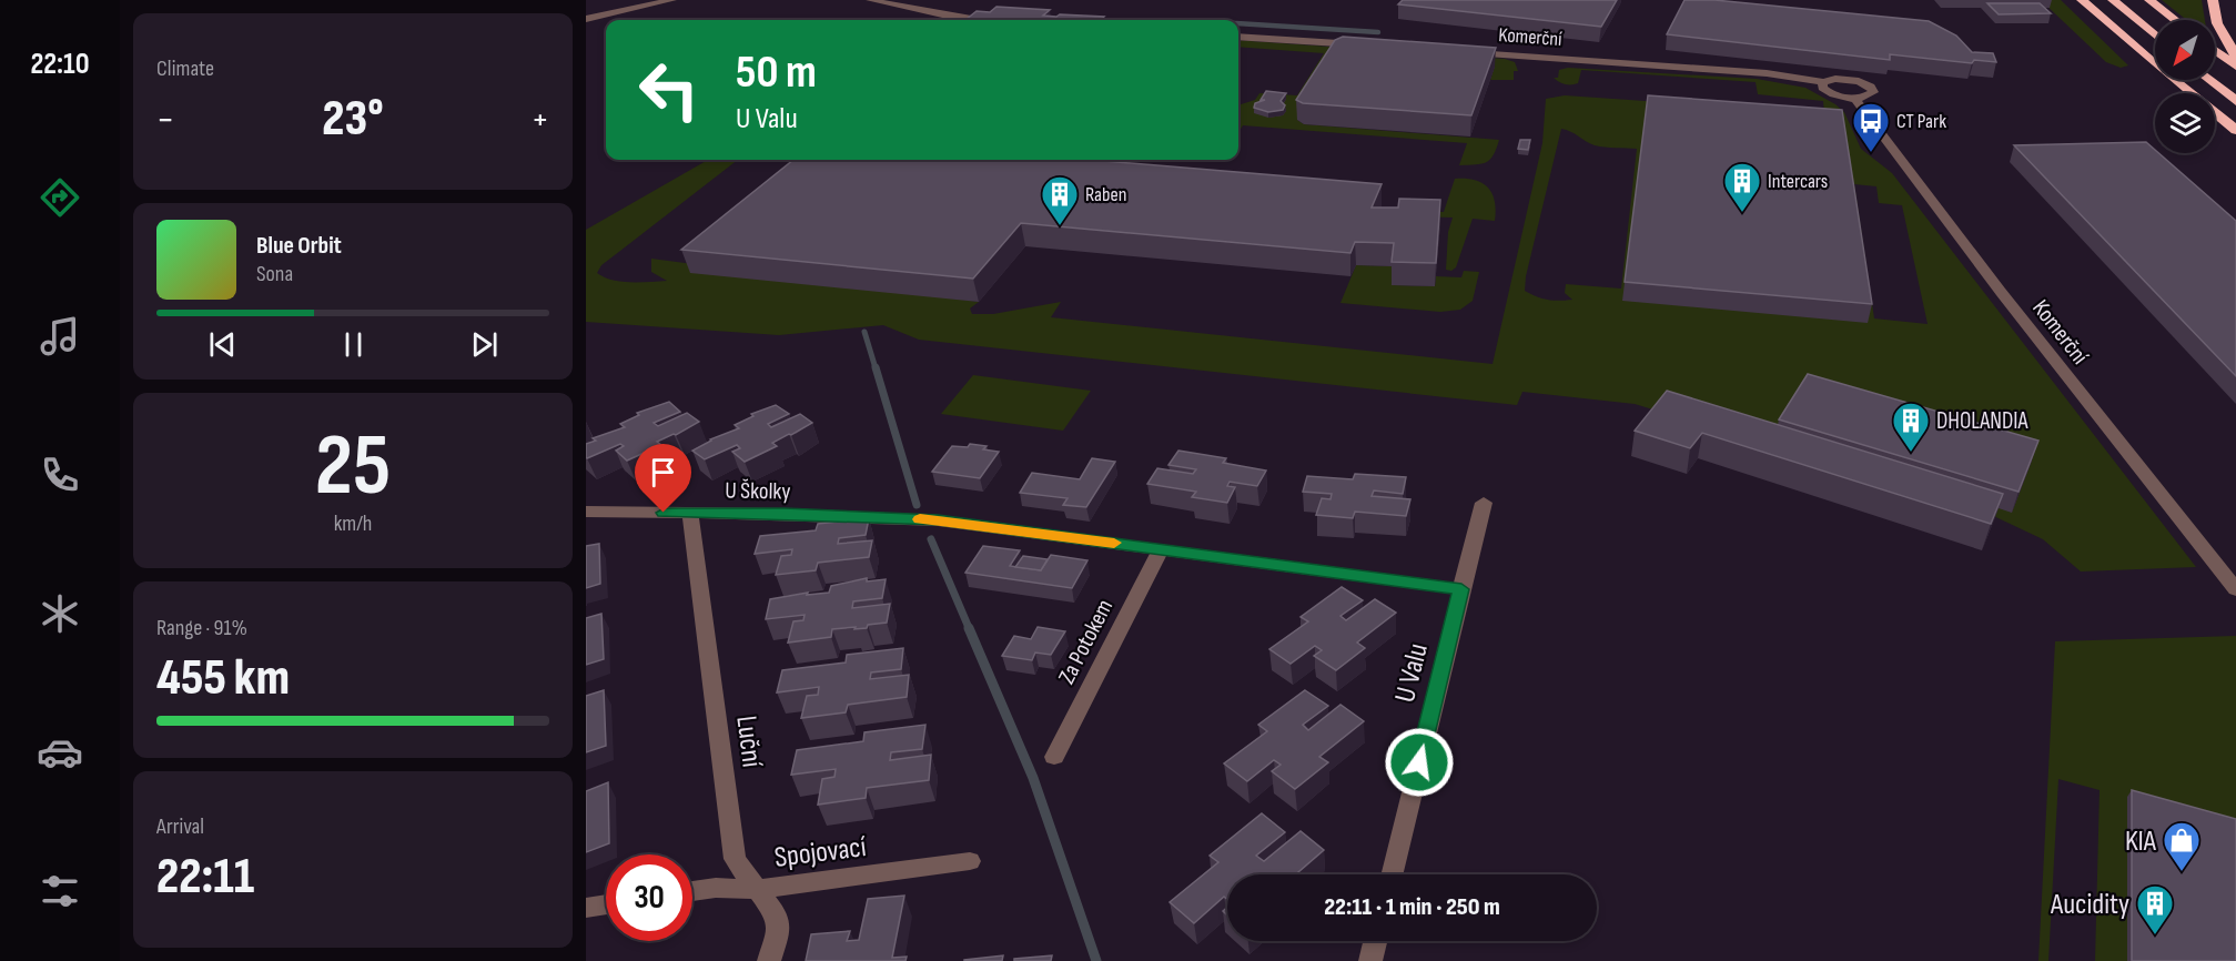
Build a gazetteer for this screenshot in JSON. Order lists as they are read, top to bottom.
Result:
{
  "streets": {
    "street": [
      "Komerční",
      "U Školky",
      "Za Potokem",
      "U Valu",
      "Luční",
      "Spojovací"
    ]
  },
  "crossings": [
    ["U Školky", "Za Potokem"],
    ["U Školky", "Luční"],
    ["Luční", "Spojovací"]
  ],
  "places": {
    "bus stop": ["CT Park"],
    "building": [
      "Intercars",
      "Raben",
      "DHOLANDIA",
      "Aucidity"
    ],
    "shop": ["KIA"]
  },
  "north": "bottom left",
  "page": {
    "tabs": "22:10",
    "tile": [
      "Climate",
      ["25", "km/h"],
      ["Range · 91%", "455 km"],
      ["Arrival", "22:11"]
    ],
    "turn": ["50 m", "U Valu"],
    "heat": ["−", "23°", "+"],
    "song": ["Blue Orbit", "Sona"],
    "limit": "30",
    "trip": "22:11 · 1 min · 250 m"
  }
}
